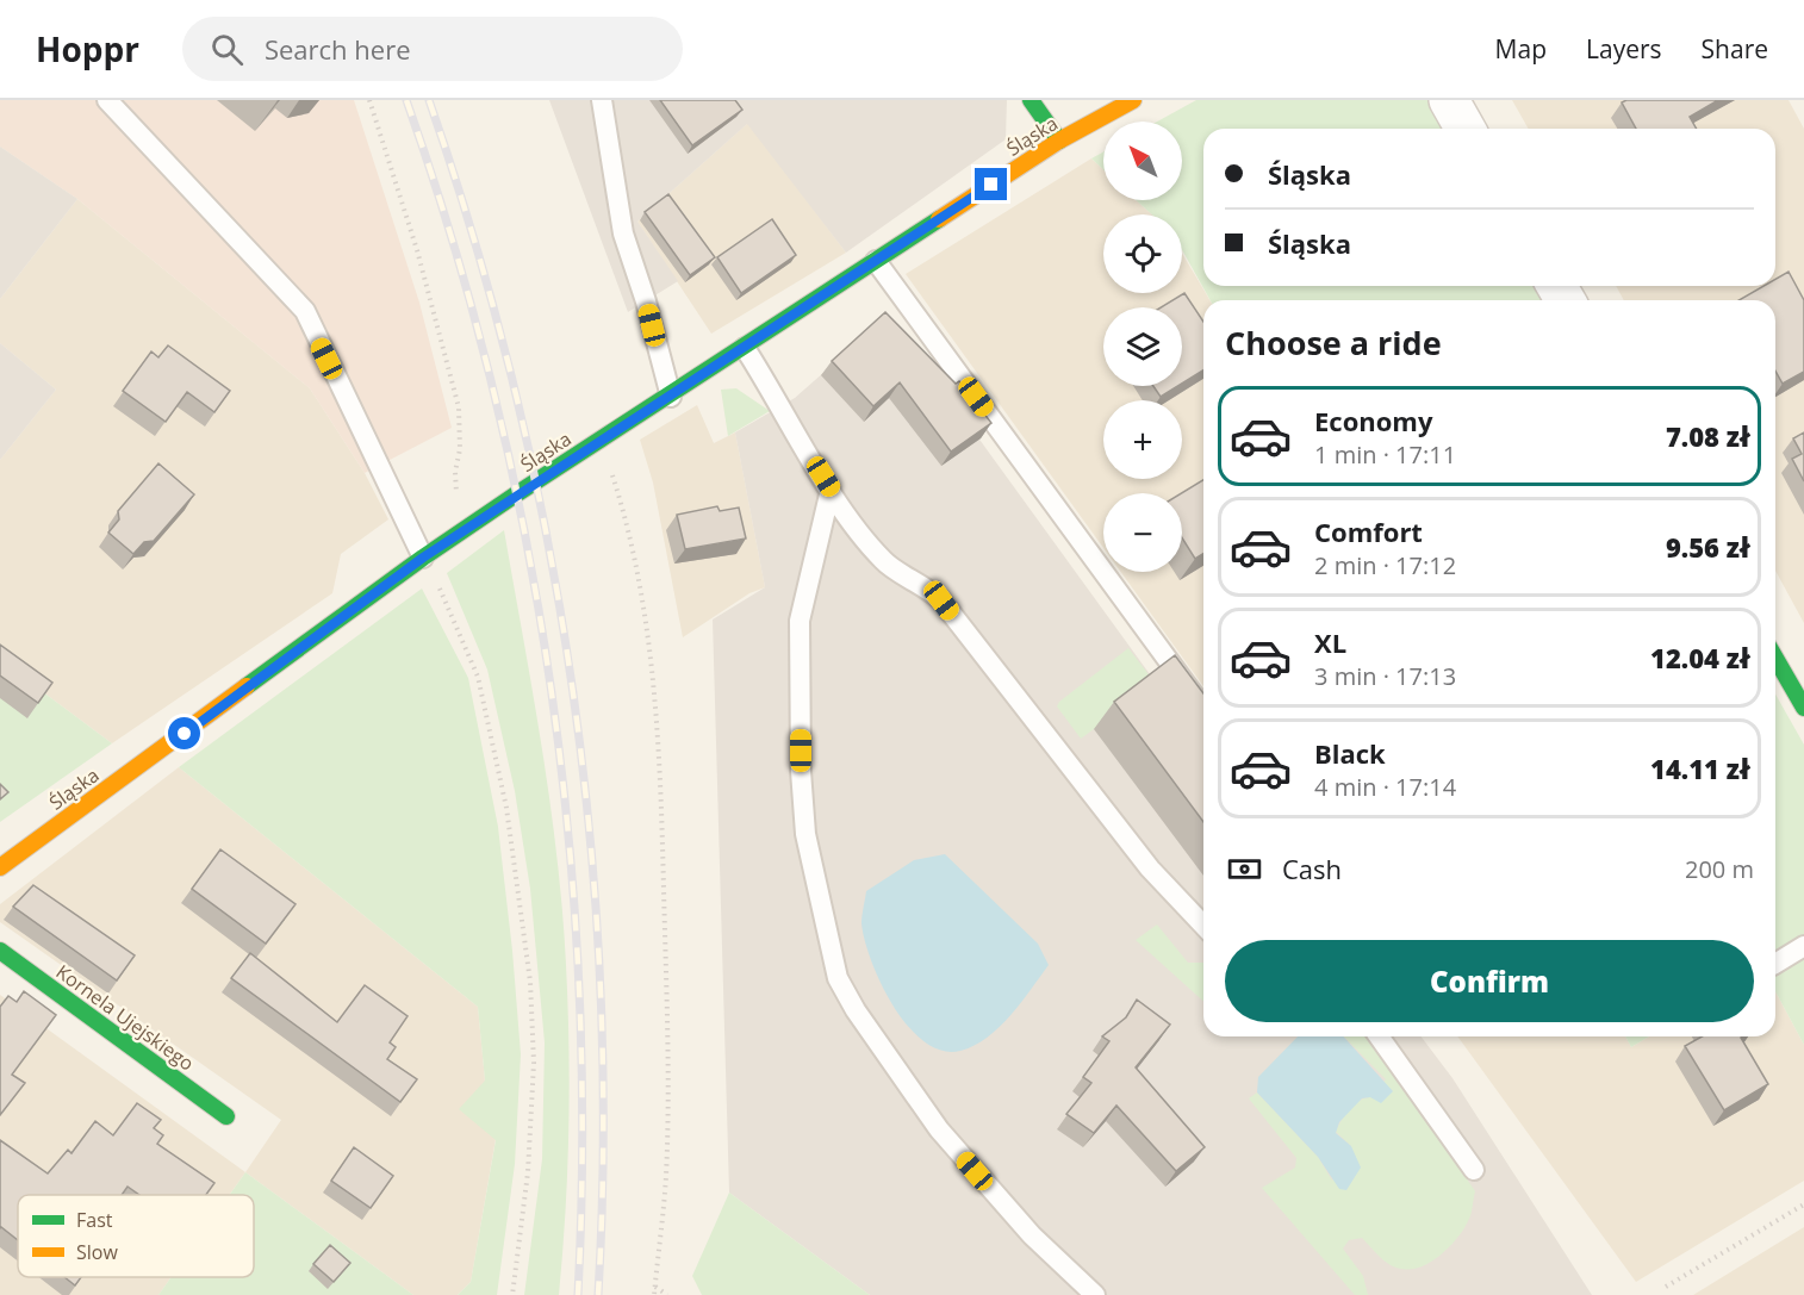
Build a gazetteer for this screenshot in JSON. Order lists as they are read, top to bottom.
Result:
{
  "streets": {
    "street": ["Śląska", "Kornela Ujejskiego"]
  },
  "legend": ["Fast", "Slow"],
  "north": "top left",
  "page": {
    "header": "Hoppr",
    "search": "Search here",
    "nav": ["Map", "Layers", "Share"],
    "map_buttons": ["+", "−"],
    "banner": ["Śląska", "Śląska"],
    "heading": "Choose a ride",
    "list": [
      {
        "name": "Economy",
        "note": "1 min · 17:11",
        "value": "7.08 zł"
      },
      {
        "name": "Comfort",
        "note": "2 min · 17:12",
        "value": "9.56 zł"
      },
      {
        "name": "XL",
        "note": "3 min · 17:13",
        "value": "12.04 zł"
      },
      {
        "name": "Black",
        "note": "4 min · 17:14",
        "value": "14.11 zł"
      }
    ],
    "pay": ["Cash", "200 m"],
    "buttons": "Confirm"
  }
}
